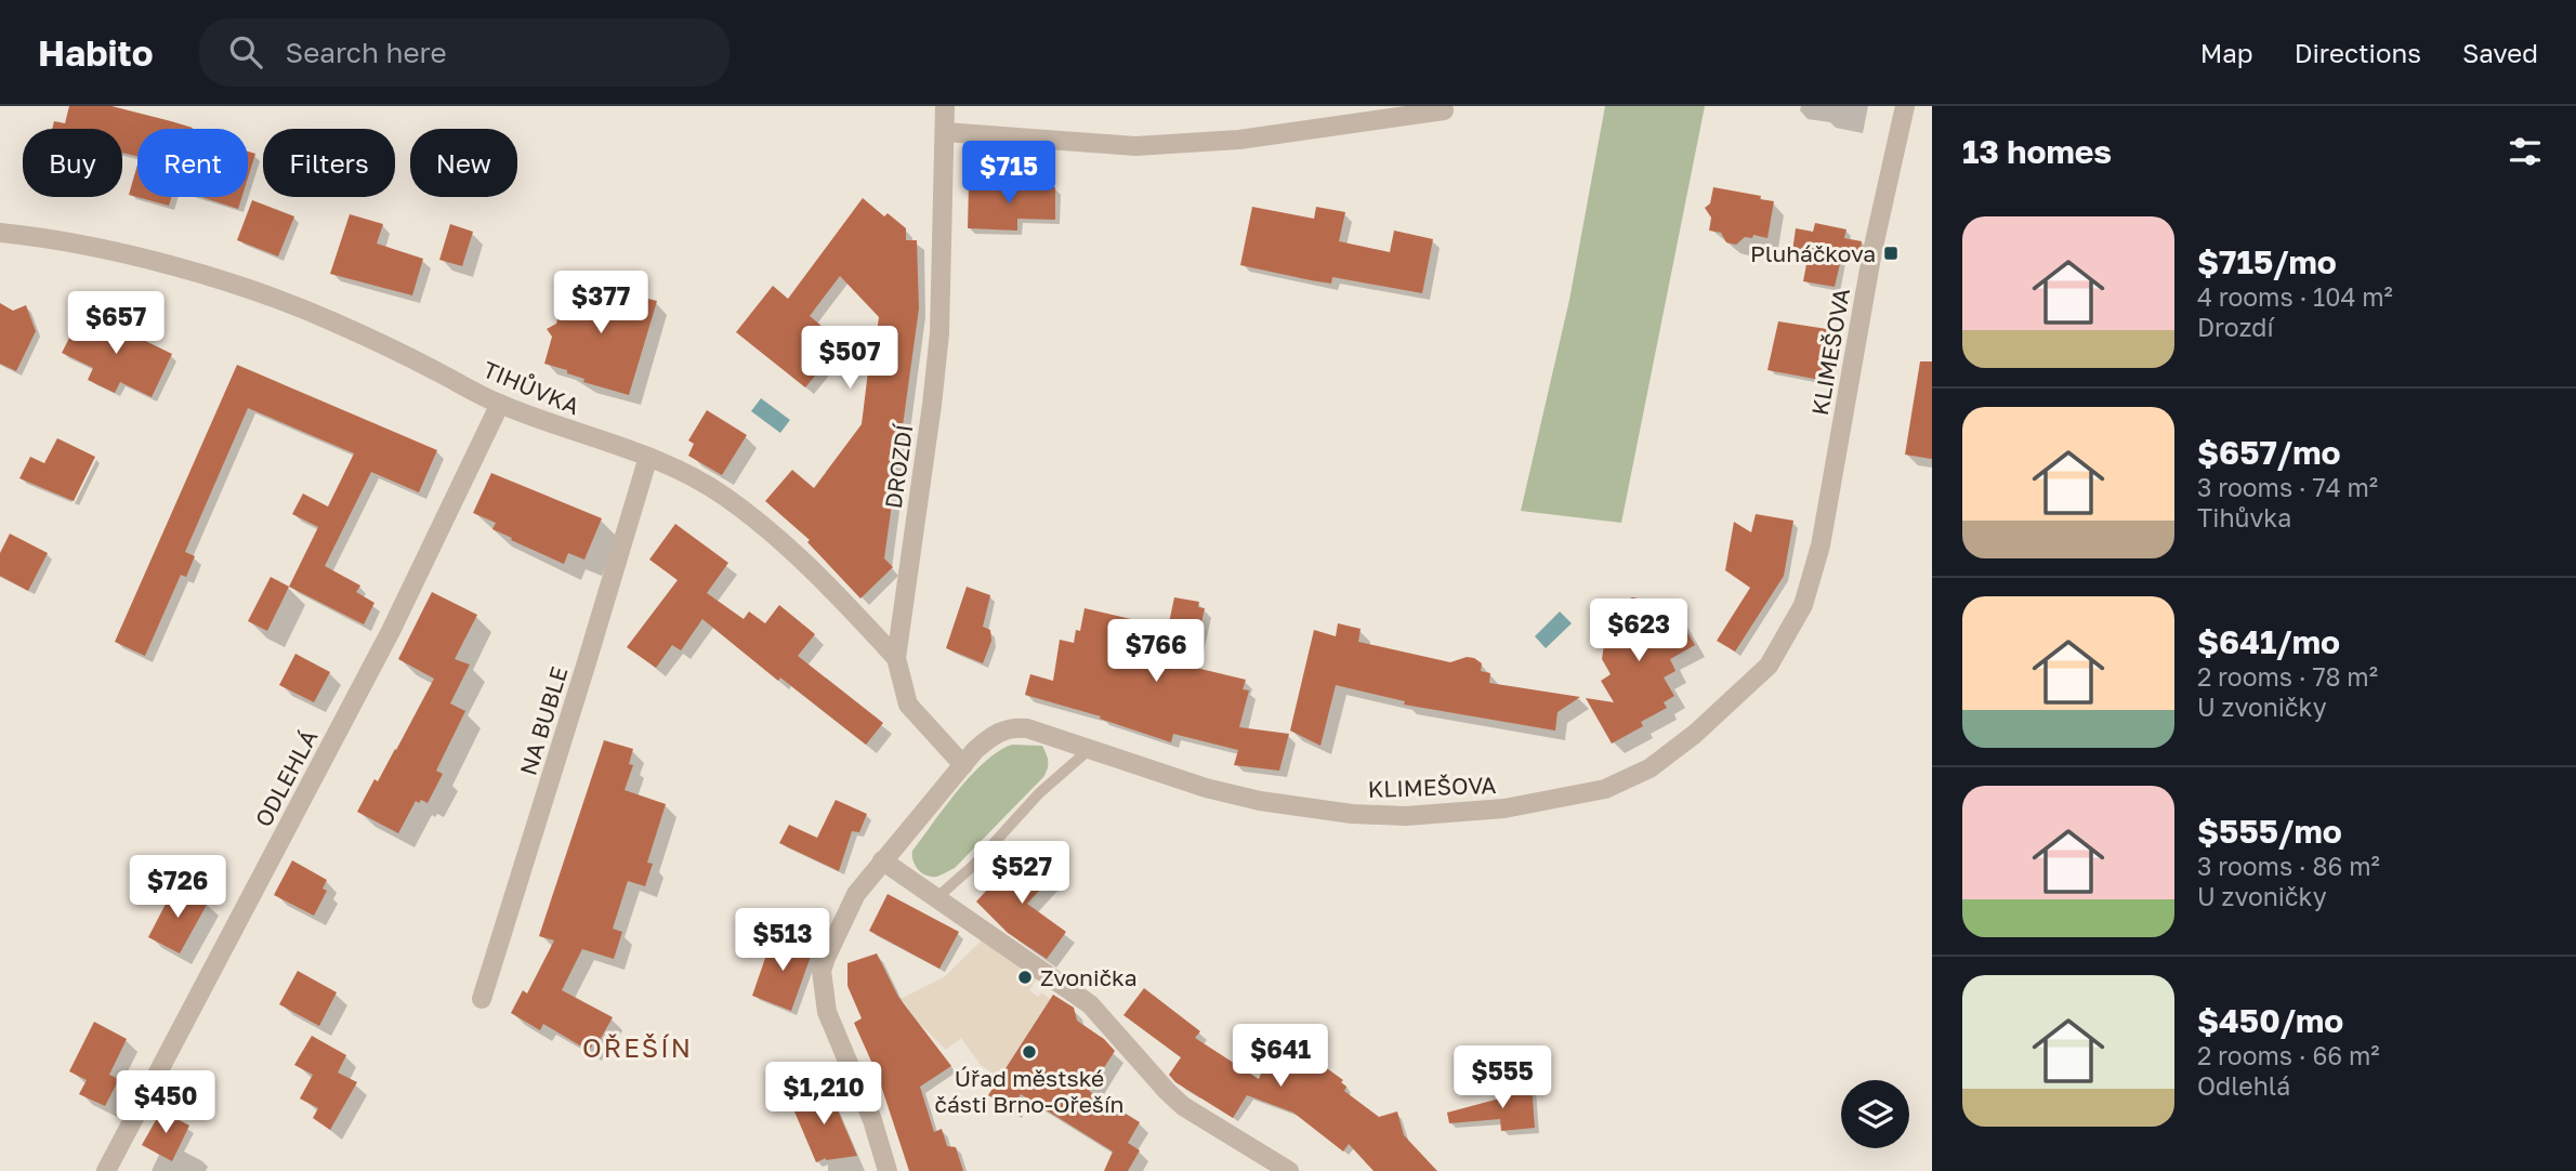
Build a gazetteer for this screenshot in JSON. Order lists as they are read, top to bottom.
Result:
{
  "streets": {
    "street": [
      "KLIMEŠOVA",
      "TIHŮVKA",
      "DROZDÍ",
      "NA BUBLE",
      "ODLEHLÁ"
    ]
  },
  "crossings": [
    ["KLIMEŠOVA", "DROZDÍ"],
    ["TIHŮVKA", "DROZDÍ"],
    ["TIHŮVKA", "NA BUBLE"],
    ["TIHŮVKA", "ODLEHLÁ"]
  ],
  "districts": ["OŘEŠÍN"],
  "places": {
    "transit": ["Pluháčkova"],
    "other": ["Zvonička", "Úřad městské části Brno-Ořešín"]
  },
  "page": {
    "header": "Habito",
    "search": "Search here",
    "nav": ["Map", "Directions", "Saved"],
    "heading": "13 homes",
    "chip": [
      "Buy",
      "Rent",
      "Filters",
      "New"
    ],
    "price": [
      "$715",
      "$377",
      "$657",
      "$507",
      "$623",
      "$766",
      "$527",
      "$726",
      "$513",
      "$641",
      "$555",
      "$1,210",
      "$450"
    ],
    "list": [
      {
        "name": "$715/mo",
        "note": "4 rooms · 104 m² · Drozdí"
      },
      {
        "name": "$657/mo",
        "note": "3 rooms · 74 m² · Tihůvka"
      },
      {
        "name": "$641/mo",
        "note": "2 rooms · 78 m² · U zvoničky"
      },
      {
        "name": "$555/mo",
        "note": "3 rooms · 86 m² · U zvoničky"
      },
      {
        "name": "$450/mo",
        "note": "2 rooms · 66 m² · Odlehlá"
      }
    ]
  }
}
